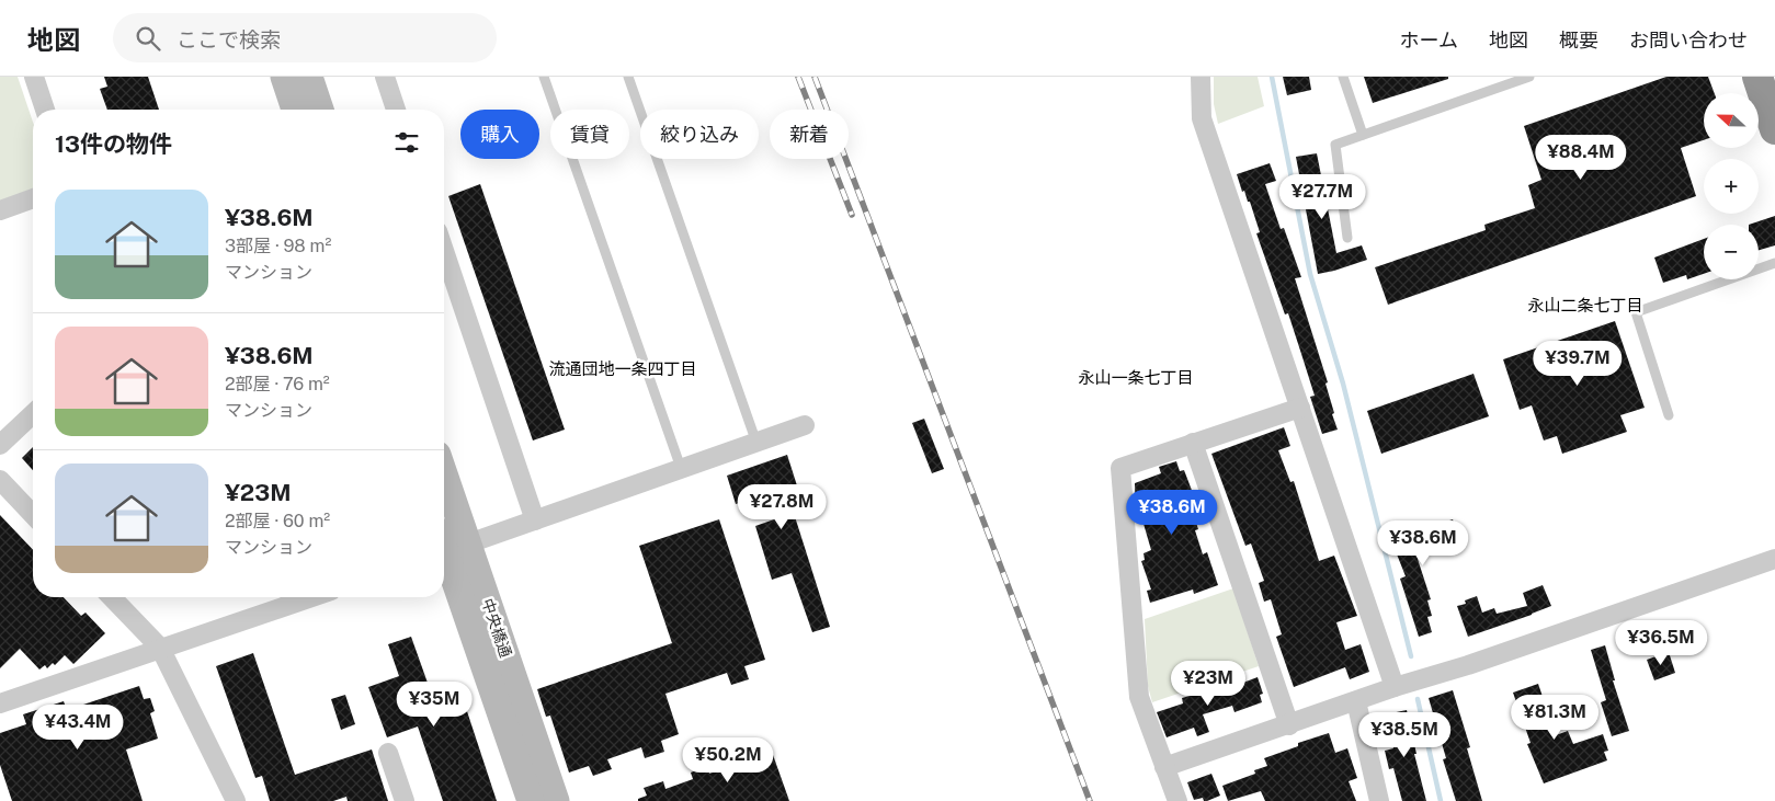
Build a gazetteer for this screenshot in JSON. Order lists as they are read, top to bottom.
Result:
{
  "streets": {
    "main road": ["中央橋通"]
  },
  "districts": ["永山二条七丁目", "流通団地一条四丁目", "永山一条七丁目"],
  "north": "left",
  "page": {
    "header": "地図",
    "search": "ここで検索",
    "nav": [
      "ホーム",
      "地図",
      "概要",
      "お問い合わせ"
    ],
    "map_buttons": ["+", "−"],
    "chip": [
      "購入",
      "賃貸",
      "絞り込み",
      "新着"
    ],
    "heading": "13件の物件",
    "price": [
      "¥88.4M",
      "¥27.7M",
      "¥39.7M",
      "¥27.8M",
      "¥38.6M",
      "¥38.6M",
      "¥36.5M",
      "¥23M",
      "¥35M",
      "¥81.3M",
      "¥43.4M",
      "¥38.5M",
      "¥50.2M"
    ],
    "list": [
      {
        "name": "¥38.6M",
        "note": "3部屋 · 98 m² · マンション"
      },
      {
        "name": "¥38.6M",
        "note": "2部屋 · 76 m² · マンション"
      },
      {
        "name": "¥23M",
        "note": "2部屋 · 60 m² · マンション"
      }
    ]
  }
}
